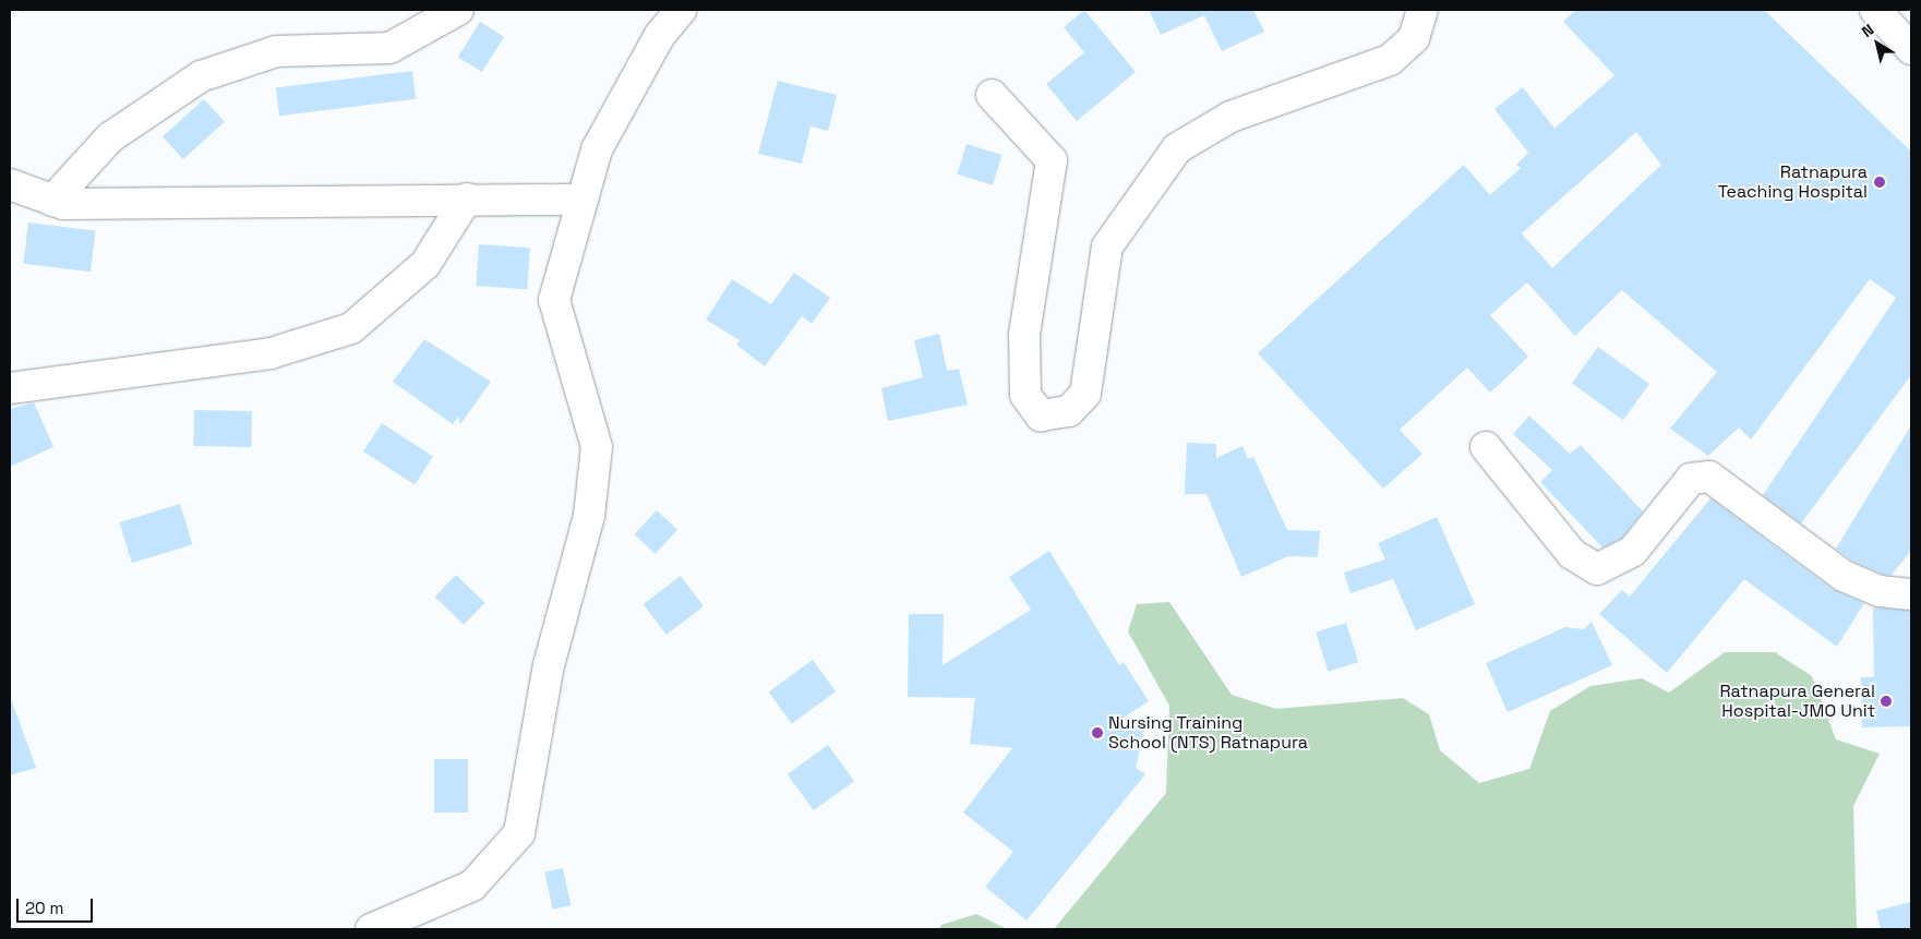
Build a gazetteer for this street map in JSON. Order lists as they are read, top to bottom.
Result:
{
  "places": ["Ratnapura Teaching Hospital", "Ratnapura General Hospital-JMO Unit", "Nursing Training School (NTS) Ratnapura"],
  "scale_bar": "20 m",
  "north": "top left"
}
